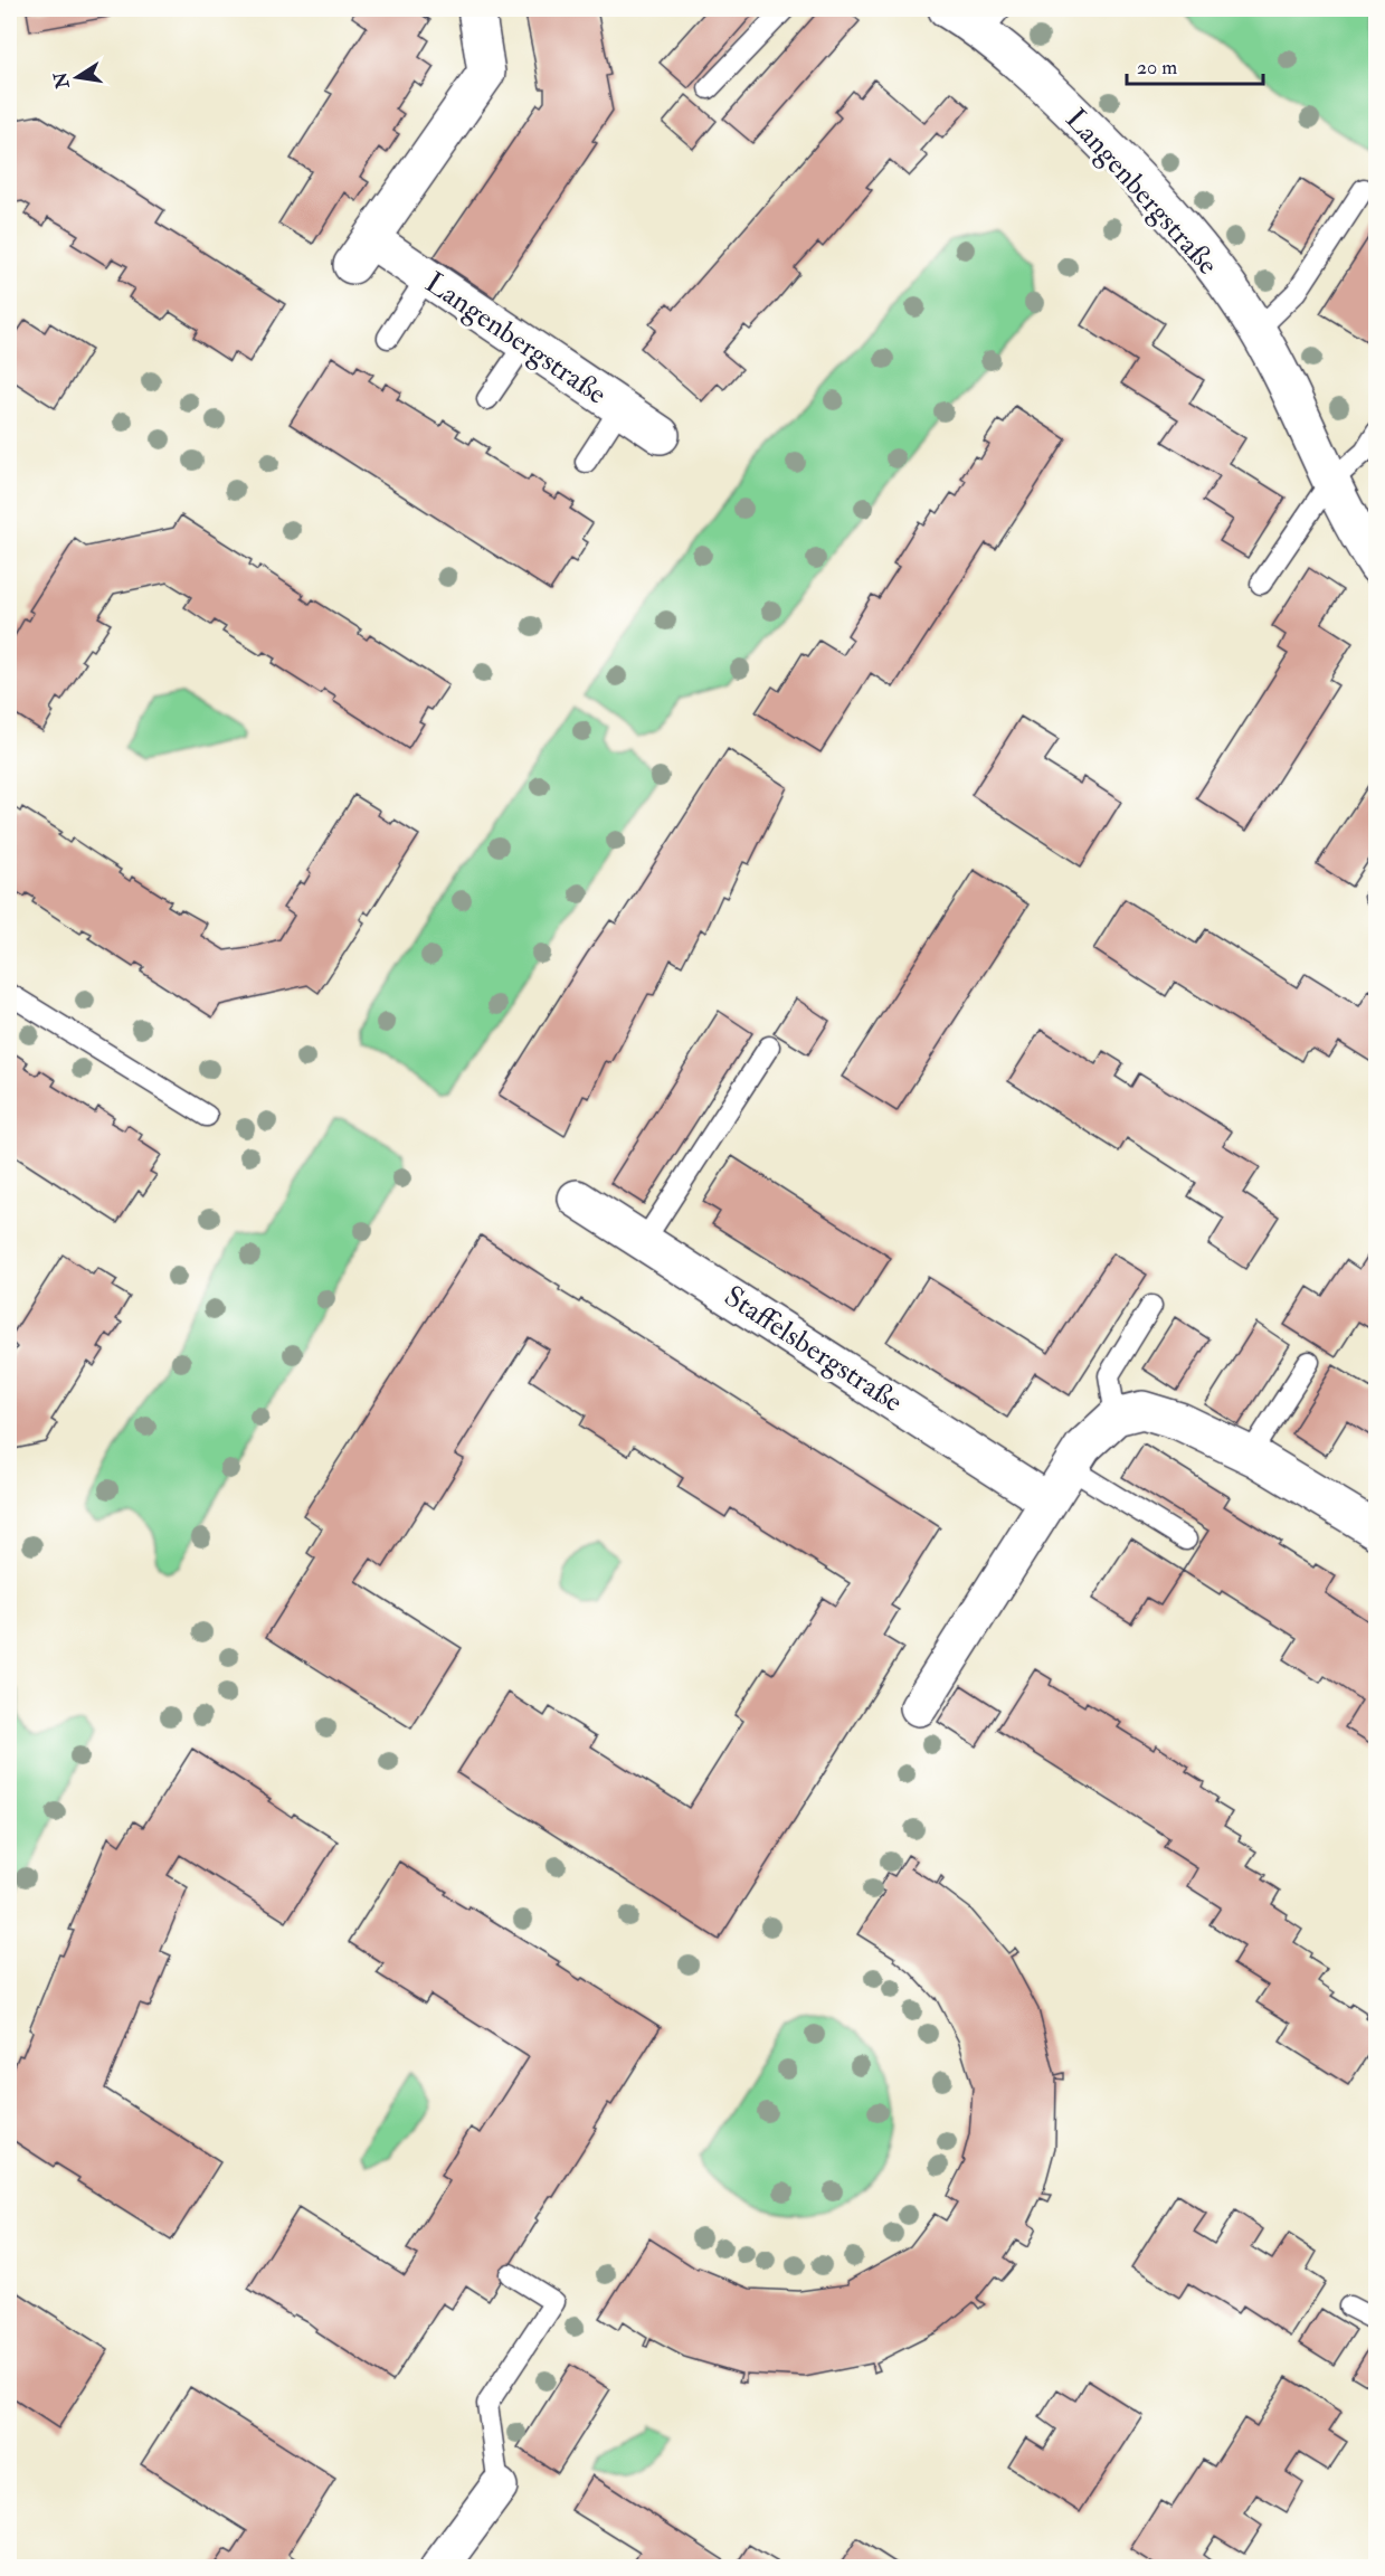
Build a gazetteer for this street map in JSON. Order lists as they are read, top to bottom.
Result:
{
  "streets": {
    "street": ["Langenbergstraße", "Staffelsbergstraße"]
  },
  "scale_bar": "20 m",
  "north": "left"
}
